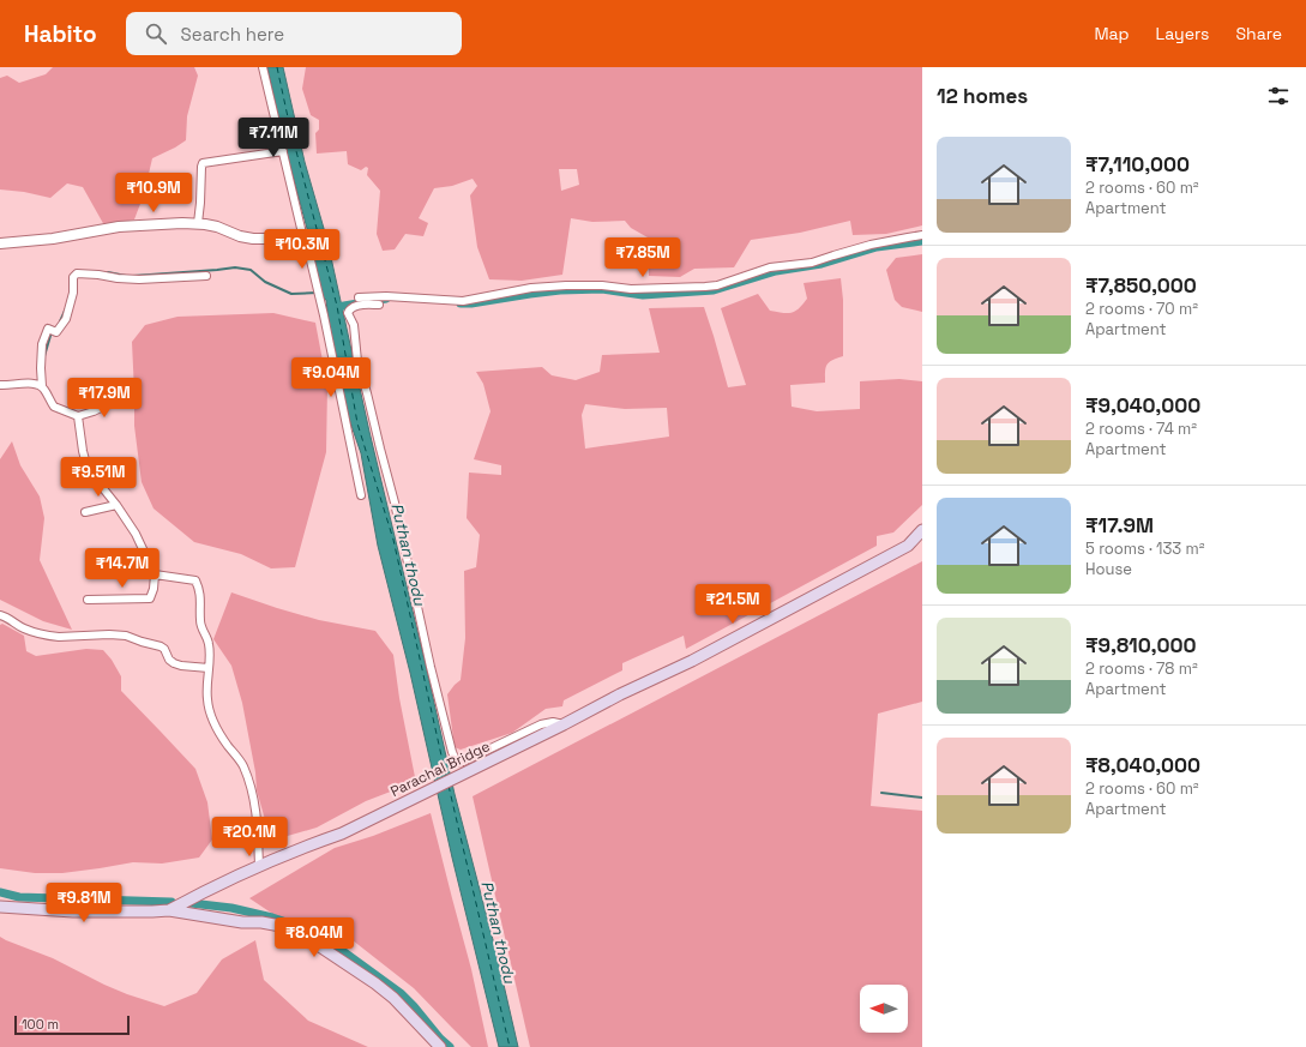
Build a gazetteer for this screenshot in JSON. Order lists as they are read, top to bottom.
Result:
{
  "streets": {
    "main road": ["Parachal Bridge"]
  },
  "water": ["Puthan thodu"],
  "scale_bar": "100 m",
  "north": "left",
  "page": {
    "header": "Habito",
    "search": "Search here",
    "nav": ["Map", "Layers", "Share"],
    "heading": "12 homes",
    "price": [
      "₹7.11M",
      "₹10.9M",
      "₹10.3M",
      "₹7.85M",
      "₹9.04M",
      "₹17.9M",
      "₹9.51M",
      "₹14.7M",
      "₹21.5M",
      "₹20.1M",
      "₹9.81M",
      "₹8.04M"
    ],
    "list": [
      {
        "name": "₹7,110,000",
        "note": "2 rooms · 60 m² · Apartment"
      },
      {
        "name": "₹7,850,000",
        "note": "2 rooms · 70 m² · Apartment"
      },
      {
        "name": "₹9,040,000",
        "note": "2 rooms · 74 m² · Apartment"
      },
      {
        "name": "₹17.9M",
        "note": "5 rooms · 133 m² · House"
      },
      {
        "name": "₹9,810,000",
        "note": "2 rooms · 78 m² · Apartment"
      },
      {
        "name": "₹8,040,000",
        "note": "2 rooms · 60 m² · Apartment"
      }
    ],
    "scale": "100 m"
  }
}
